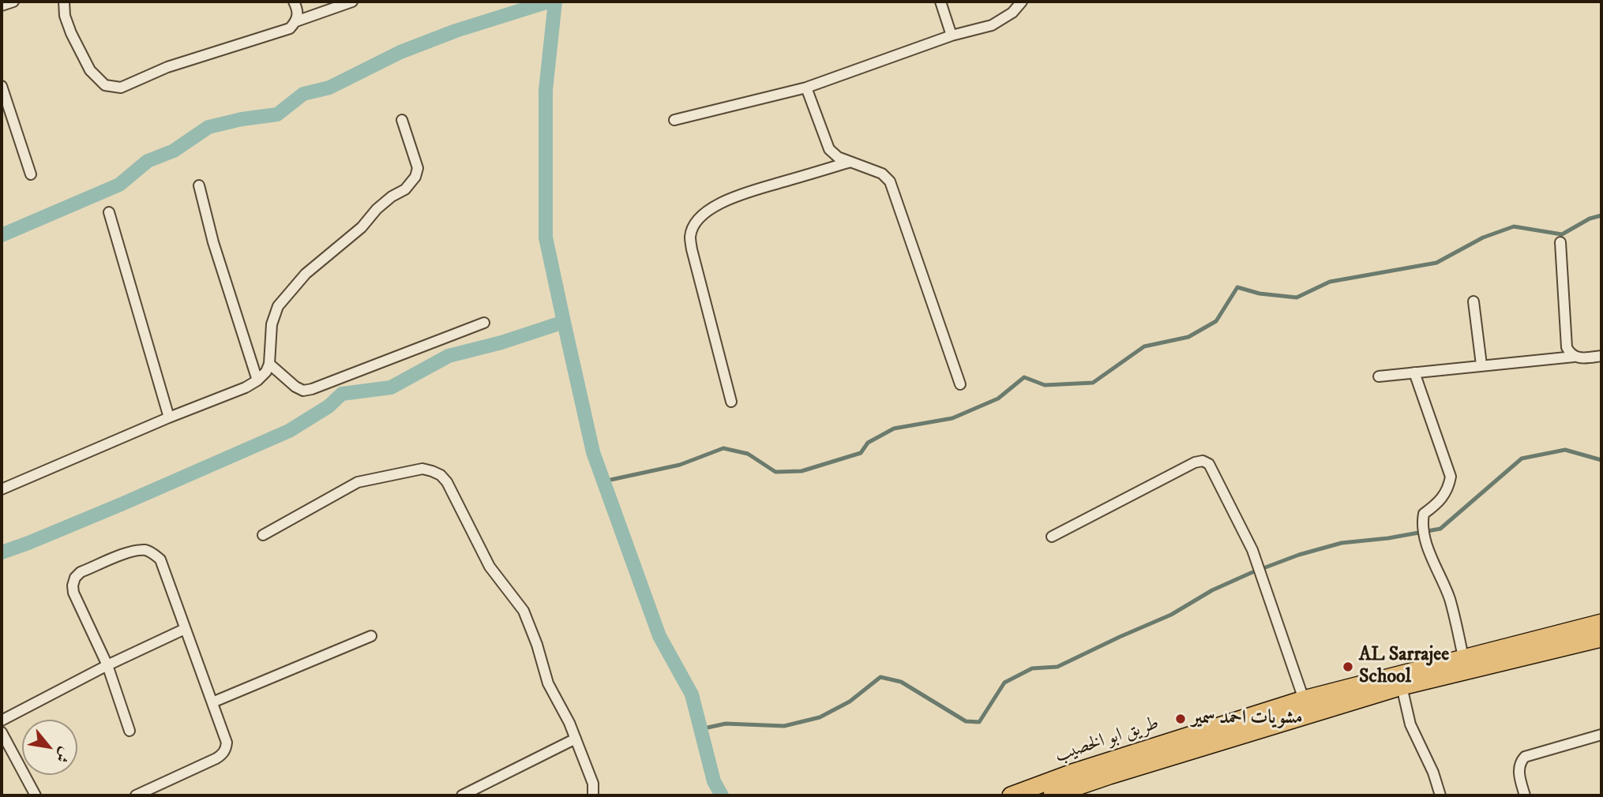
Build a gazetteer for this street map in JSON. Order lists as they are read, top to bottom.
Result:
{
  "streets": {
    "main road": ["طريق ابو الخصيب"]
  },
  "places": ["AL Sarrajee School", "مشويات احمد سمير"],
  "north": "bottom right"
}
